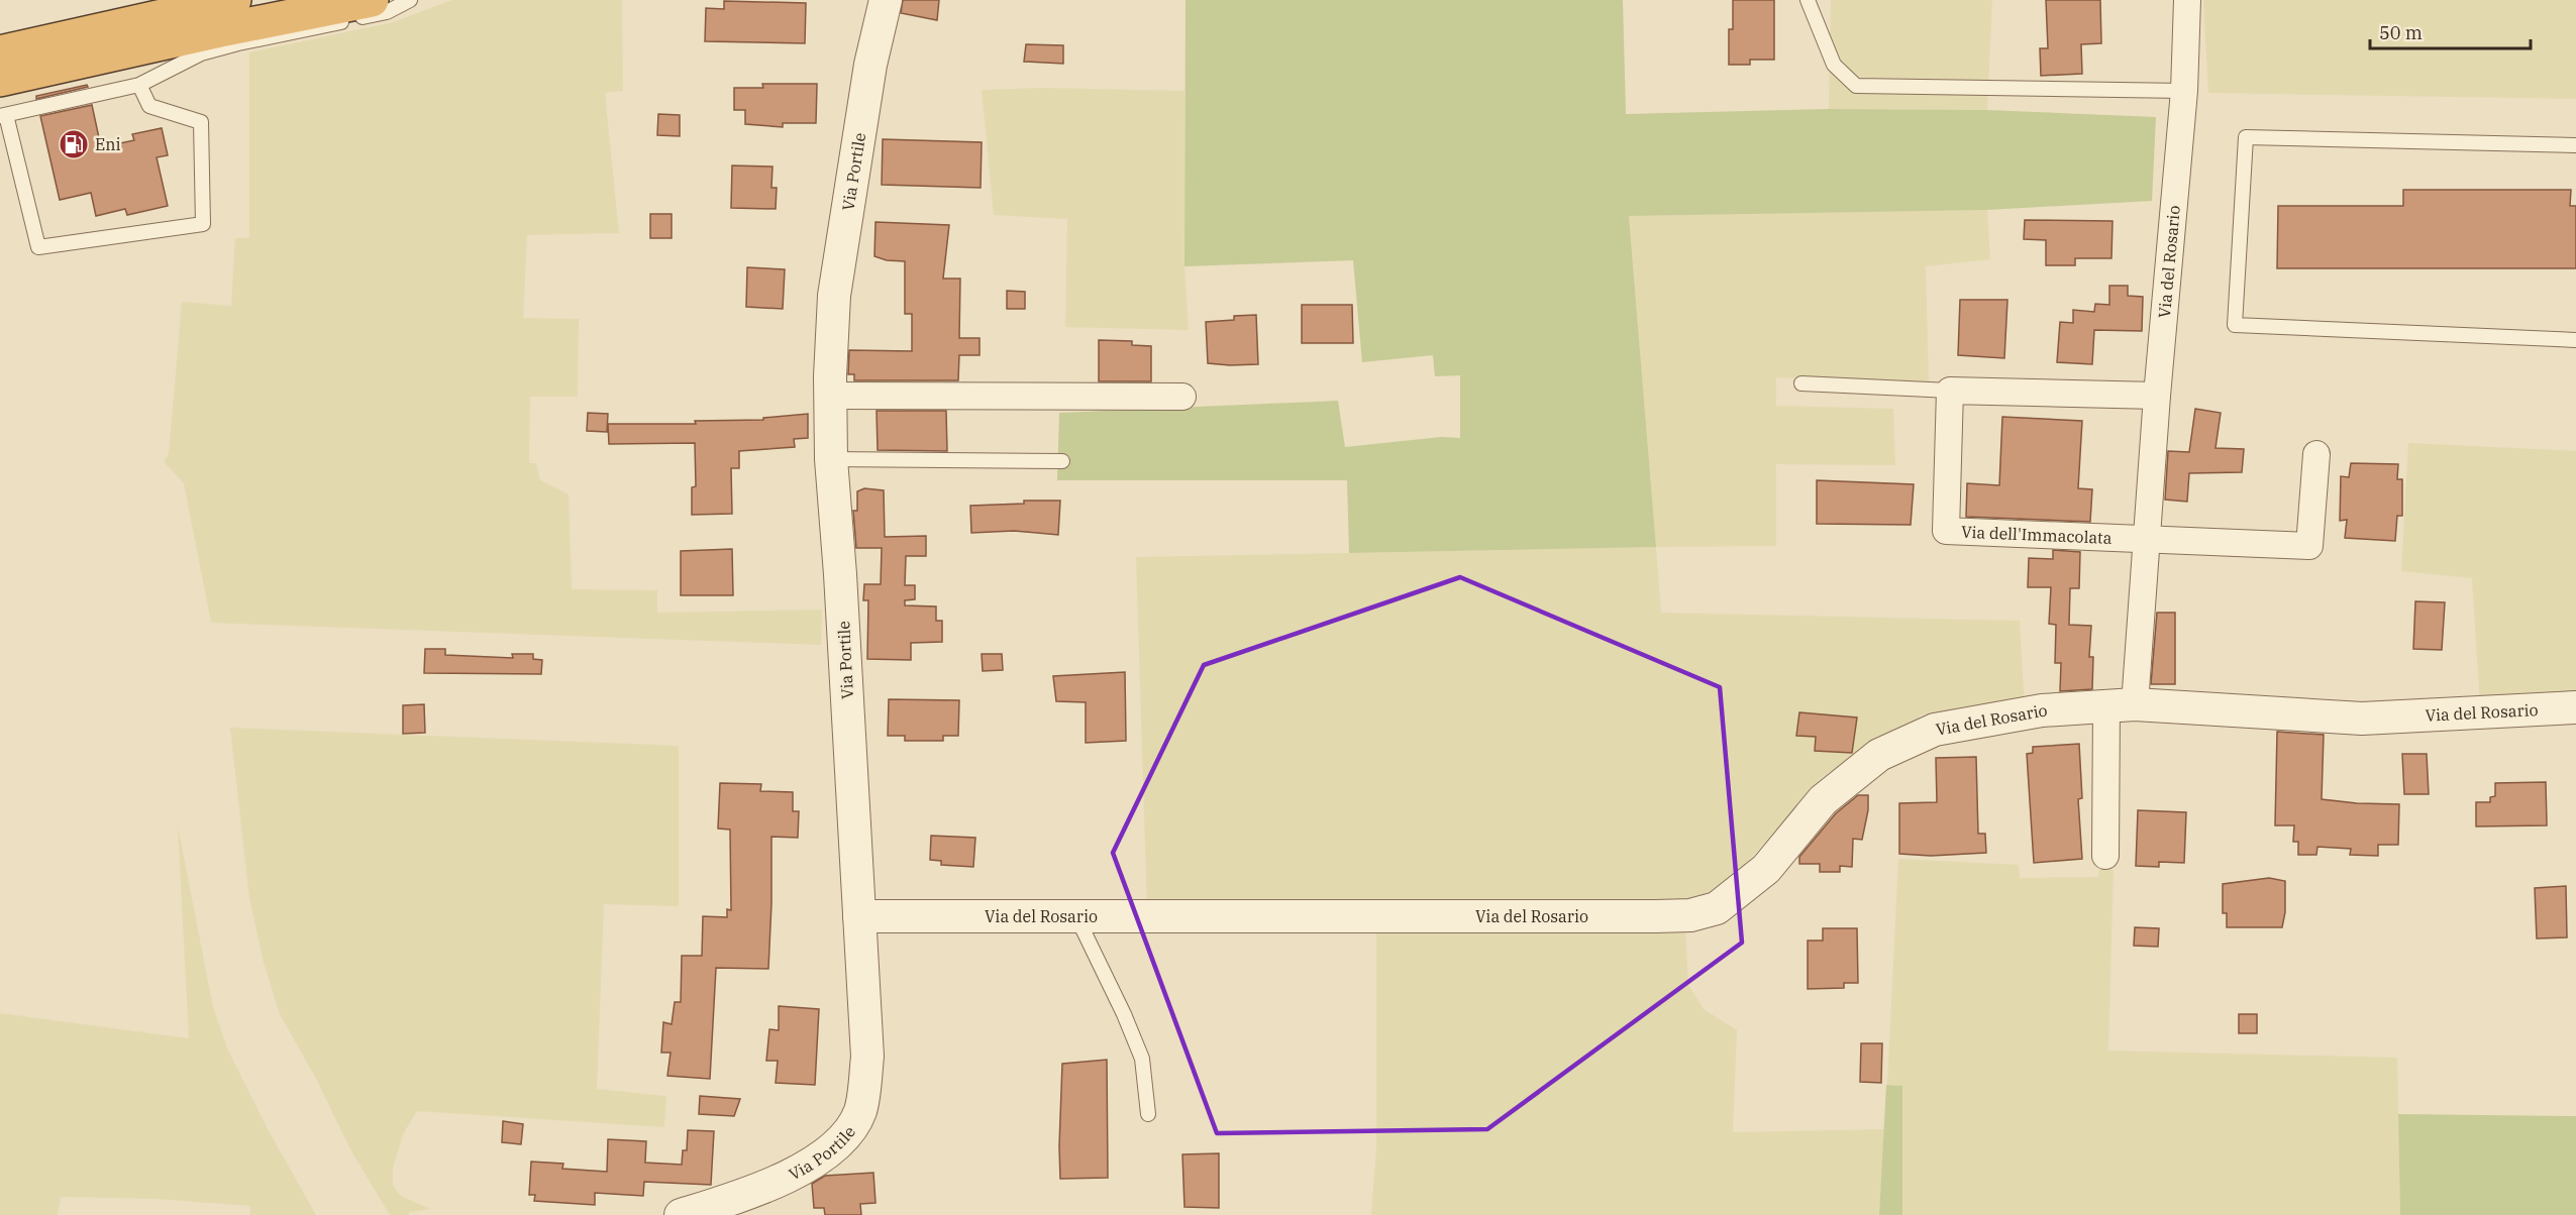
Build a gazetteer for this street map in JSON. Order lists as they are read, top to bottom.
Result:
{
  "streets": {
    "street": ["Via Portile", "Via del Rosario", "Via dell'Immacolata"]
  },
  "crossings": [
    ["Via Portile", "Via del Rosario"],
    ["Via del Rosario", "Via dell'Immacolata"]
  ],
  "places": {
    "fuel station": ["Eni"]
  },
  "scale_bar": "50 m"
}
